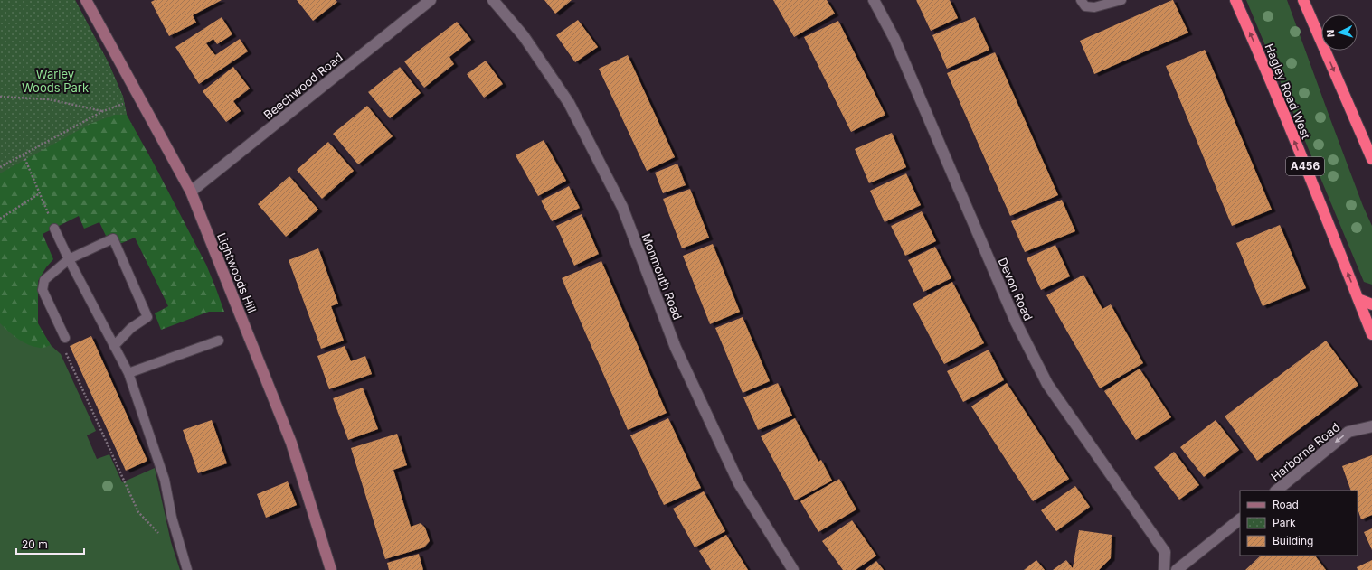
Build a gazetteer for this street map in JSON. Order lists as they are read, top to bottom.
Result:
{
  "streets": {
    "highway": ["Hagley Road West", "A456"],
    "street": [
      "Beechwood Road",
      "Lightwoods Hill",
      "Monmouth Road",
      "Devon Road",
      "Harborne Road"
    ]
  },
  "crossings": [
    ["Beechwood Road", "Lightwoods Hill"]
  ],
  "one_way": ["Harborne Road"],
  "parks": ["Warley Woods Park"],
  "legend": ["Road", "Park", "Building"],
  "scale_bar": "20 m",
  "north": "left"
}
